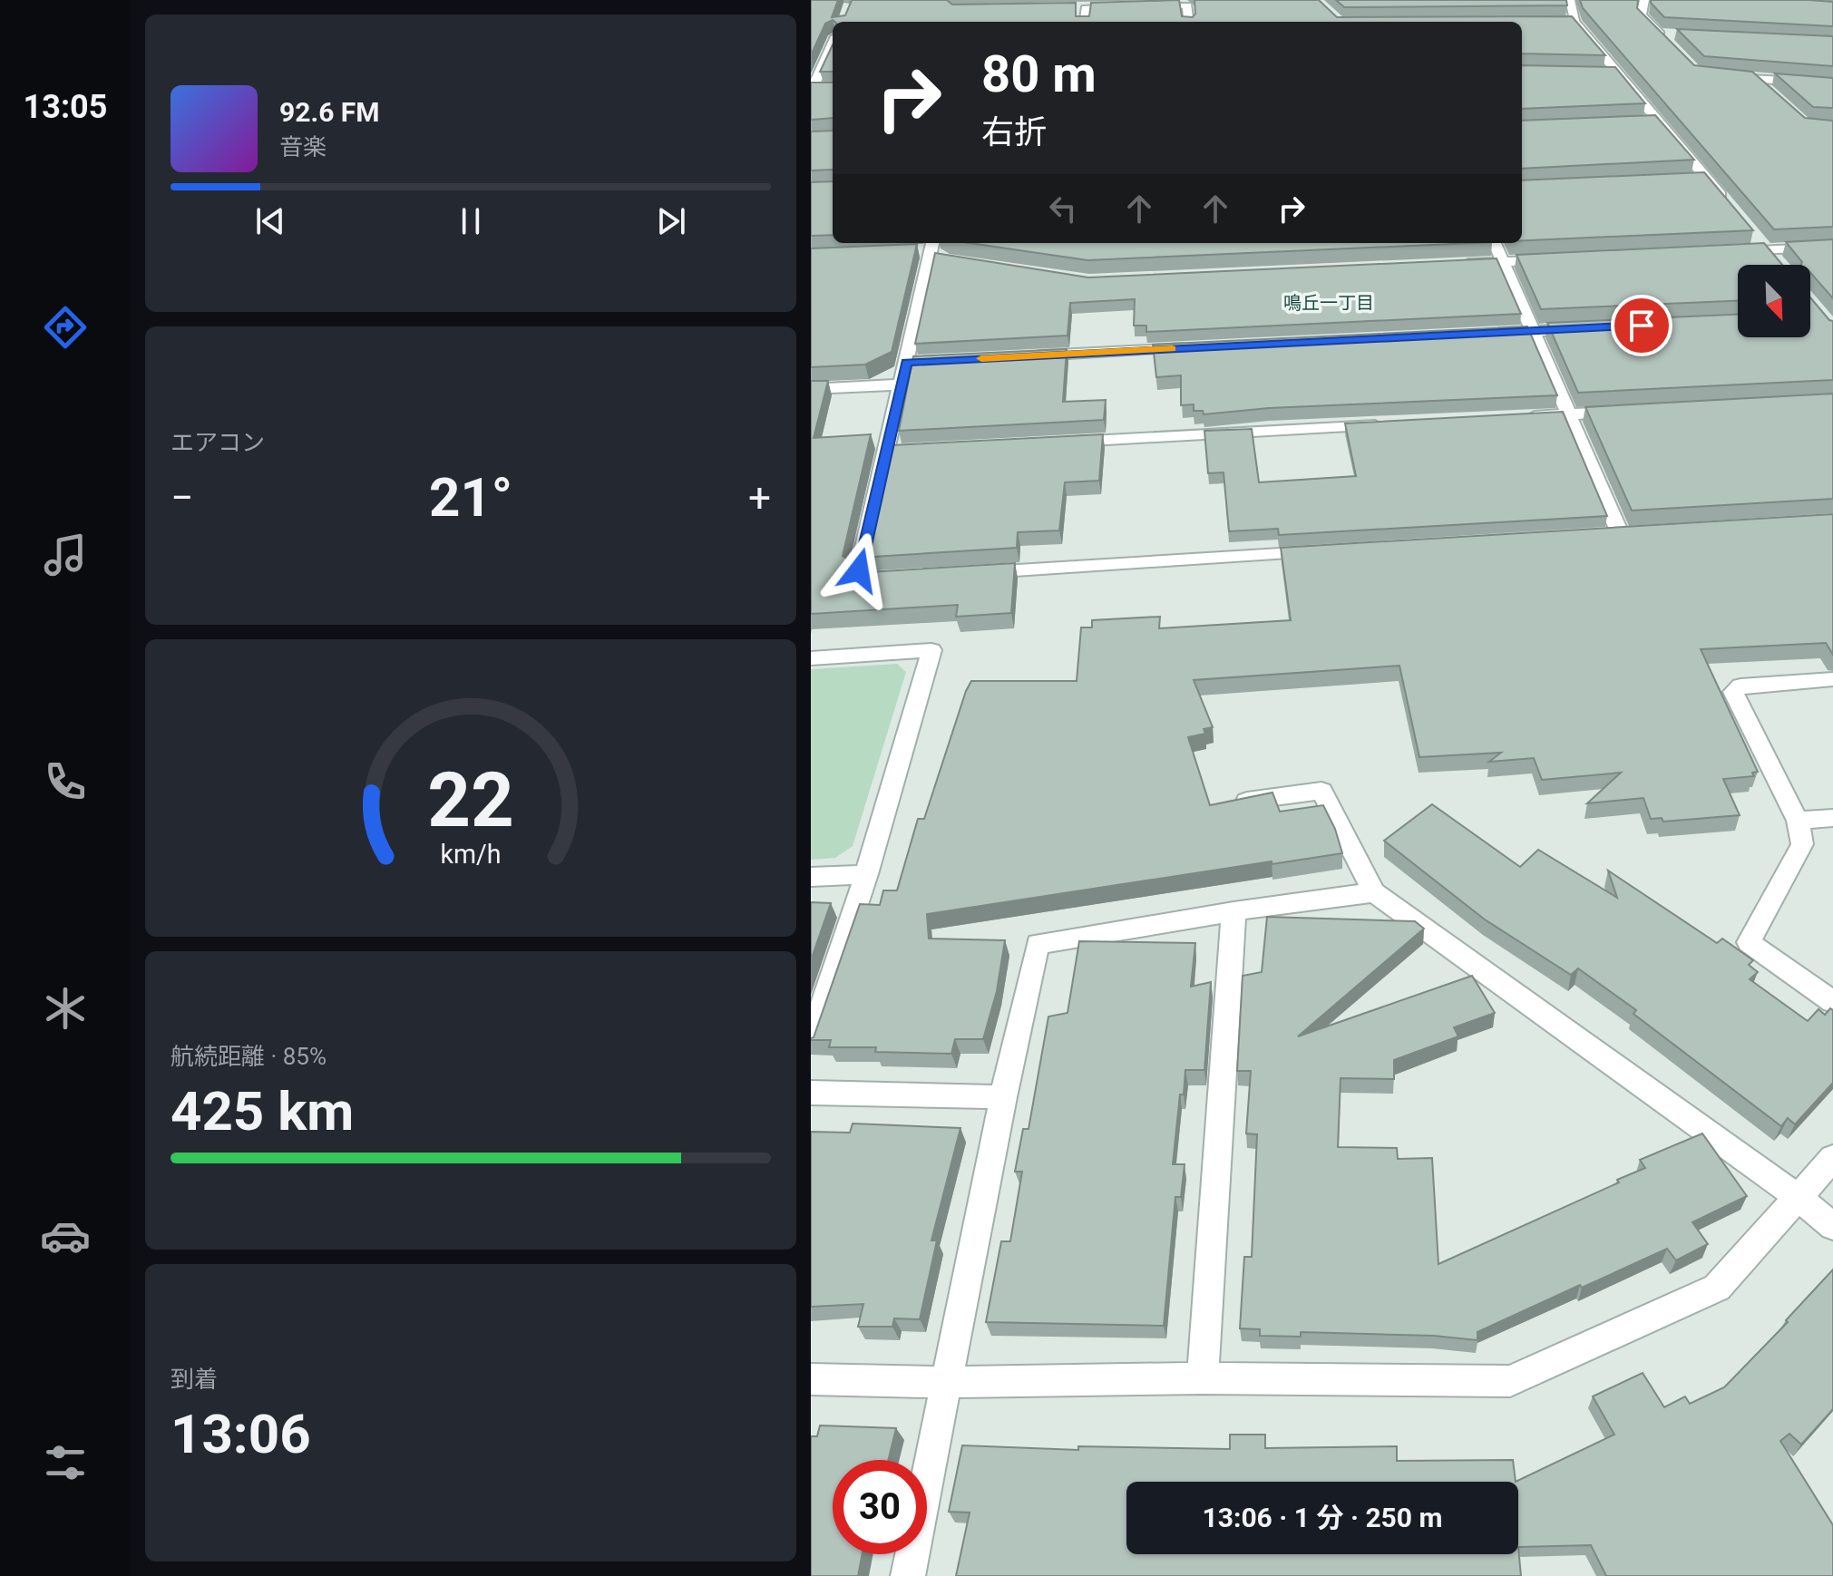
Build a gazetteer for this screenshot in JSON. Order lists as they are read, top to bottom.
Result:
{
  "districts": ["鳴丘一丁目"],
  "north": "bottom right",
  "page": {
    "tabs": "13:05",
    "turn": ["80 m", "右折"],
    "song": ["92.6 FM", "音楽"],
    "tile": [
      "エアコン",
      ["航続距離 · 85%", "425 km"],
      ["到着", "13:06"]
    ],
    "heat": ["−", "21°", "+"],
    "limit": "30",
    "trip": "13:06 · 1 分 · 250 m",
    "gauge": ["22", "km/h"]
  }
}
